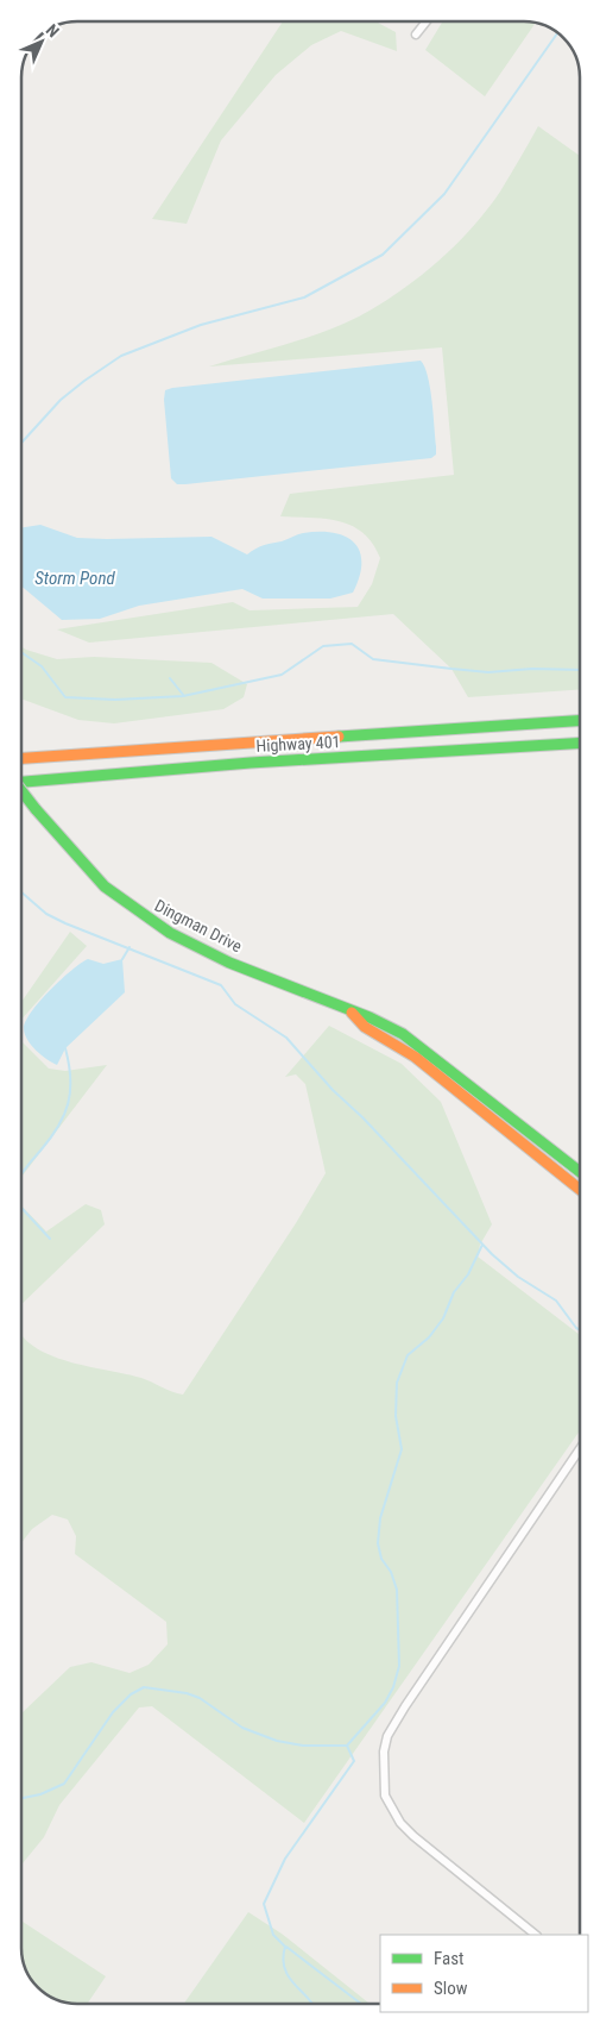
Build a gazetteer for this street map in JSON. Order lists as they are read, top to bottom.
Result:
{
  "streets": {
    "main road": ["Highway 401", "Dingman Drive"]
  },
  "water": ["Storm Pond"],
  "legend": ["Fast", "Slow"],
  "north": "top right"
}
